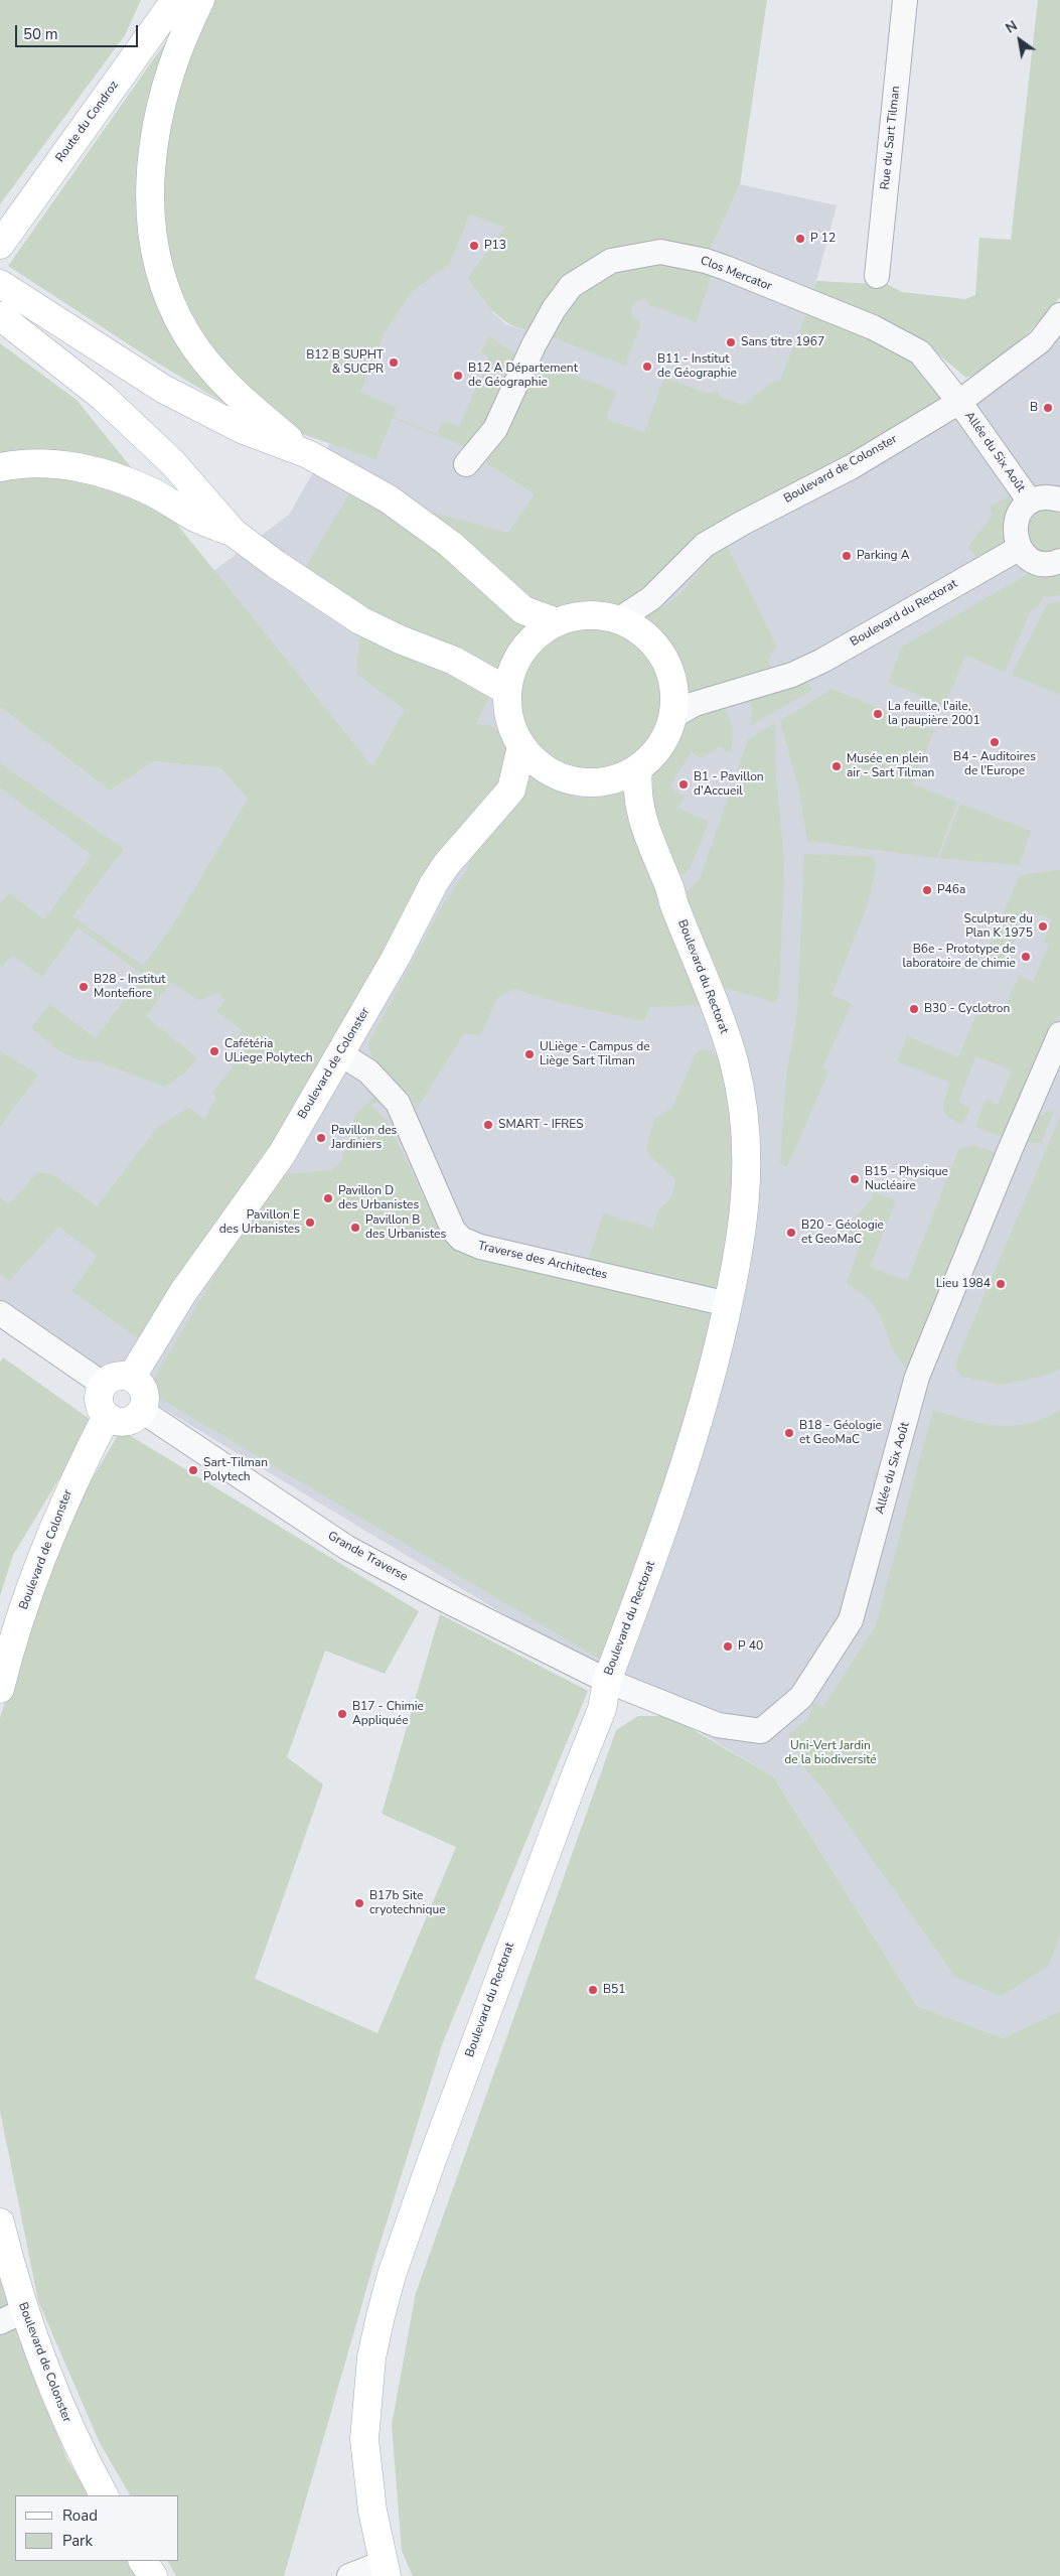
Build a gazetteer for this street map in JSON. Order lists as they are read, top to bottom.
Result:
{
  "streets": {
    "main road": ["Route du Condroz", "Boulevard de Colonster", "Boulevard du Rectorat"],
    "street": [
      "Rue du Sart Tilman",
      "Clos Mercator",
      "Allée du Six Août",
      "Traverse des Architectes",
      "Grande Traverse"
    ]
  },
  "crossings": [
    ["Clos Mercator", "Allée du Six Août"],
    ["Clos Mercator", "Boulevard de Colonster"],
    ["Allée du Six Août", "Boulevard de Colonster"],
    ["Allée du Six Août", "Boulevard du Rectorat"],
    ["Allée du Six Août", "Grande Traverse"],
    ["Boulevard de Colonster", "Boulevard du Rectorat"],
    ["Boulevard de Colonster", "Traverse des Architectes"],
    ["Boulevard de Colonster", "Grande Traverse"],
    ["Boulevard du Rectorat", "Traverse des Architectes"],
    ["Boulevard du Rectorat", "Grande Traverse"]
  ],
  "parks": ["Uni-Vert Jardin de la biodiversité"],
  "places": [
    "P 12",
    "P13",
    "Sans titre 1967",
    "B12 B SUPHT & SUCPR",
    "B11 - Institut de Géographie",
    "B12 A Département de Géographie",
    "B",
    "Parking A",
    "La feuille, l'aile, la paupière 2001",
    "B4 - Auditoires de l'Europe",
    "Musée en plein air - Sart Tilman",
    "B1 - Pavillon d'Accueil",
    "P46a",
    "Sculpture du Plan K 1975",
    "B6e - Prototype de laboratoire de chimie",
    "B28 - Institut Montefiore",
    "B30 - Cyclotron",
    "Cafétéria ULiege Polytech",
    "ULiège - Campus de Liège Sart Tilman",
    "SMART - IFRES",
    "Pavillon des Jardiniers",
    "B15 - Physique Nucléaire",
    "Pavillon D des Urbanistes",
    "Pavillon E des Urbanistes",
    "Pavillon B des Urbanistes",
    "B20 - Géologie et GeoMaC",
    "Lieu 1984",
    "B18 - Géologie et GeoMaC",
    "Sart-Tilman Polytech",
    "P 40",
    "B17 - Chimie Appliquée",
    "B17b Site cryotechnique",
    "B51"
  ],
  "legend": ["Road", "Park"],
  "scale_bar": "50 m",
  "north": "top left"
}
